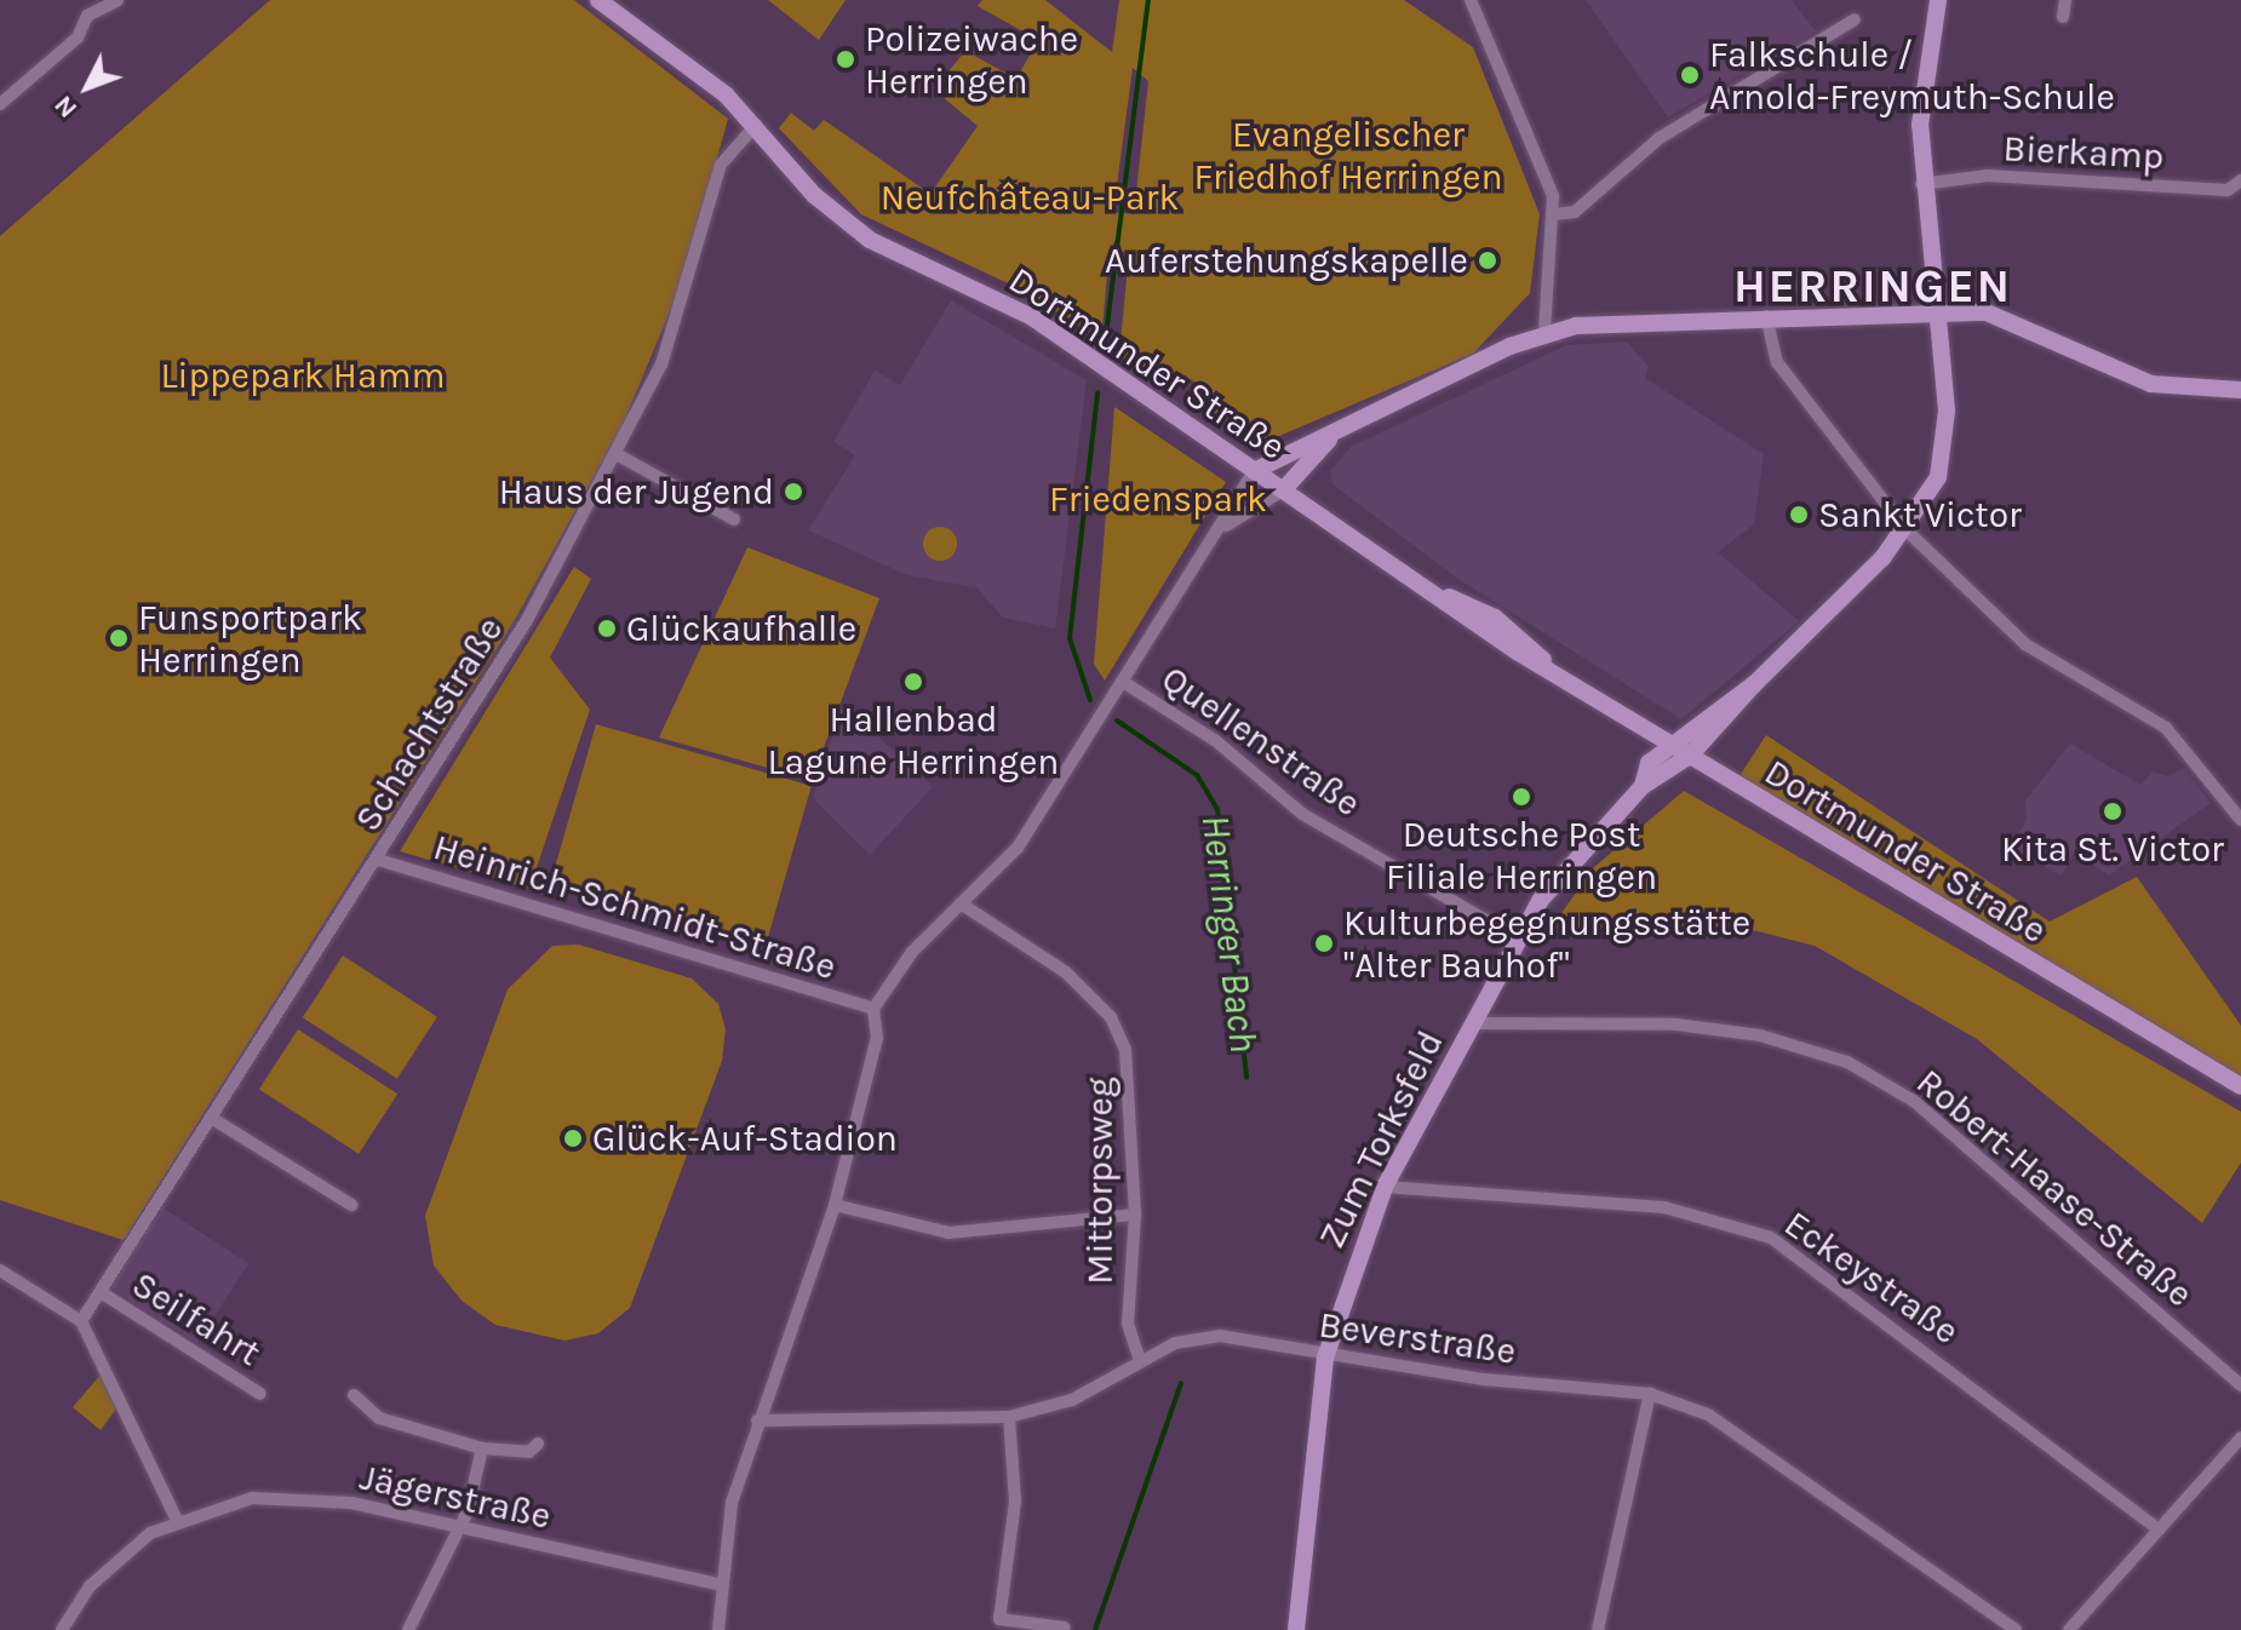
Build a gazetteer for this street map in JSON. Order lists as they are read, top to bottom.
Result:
{
  "streets": {
    "main road": ["Dortmunder Straße", "Zum Torksfeld"],
    "street": [
      "Bierkamp",
      "Schachtstraße",
      "Quellenstraße",
      "Heinrich-Schmidt-Straße",
      "Mittorpsweg",
      "Robert-Haase-Straße",
      "Eckeystraße",
      "Seilfahrt",
      "Beverstraße",
      "Jägerstraße"
    ]
  },
  "crossings": [
    ["Dortmunder Straße", "Schachtstraße"],
    ["Dortmunder Straße", "Zum Torksfeld"],
    ["Schachtstraße", "Heinrich-Schmidt-Straße"],
    ["Schachtstraße", "Seilfahrt"],
    ["Quellenstraße", "Zum Torksfeld"],
    ["Zum Torksfeld", "Robert-Haase-Straße"],
    ["Zum Torksfeld", "Eckeystraße"],
    ["Zum Torksfeld", "Beverstraße"],
    ["Mittorpsweg", "Beverstraße"]
  ],
  "districts": ["HERRINGEN"],
  "water": ["Herringer Bach"],
  "parks": [
    "Evangelischer Friedhof Herringen",
    "Neufchâteau-Park",
    "Lippepark Hamm",
    "Friedenspark"
  ],
  "places": [
    "Polizeiwache Herringen",
    "Falkschule / Arnold-Freymuth-Schule",
    "Auferstehungskapelle",
    "Haus der Jugend",
    "Sankt Victor",
    "Glückaufhalle",
    "Funsportpark Herringen",
    "Hallenbad Lagune Herringen",
    "Deutsche Post Filiale Herringen",
    "Kita St. Victor",
    "Kulturbegegnungsstätte \"Alter Bauhof\"",
    "Glück-Auf-Stadion"
  ],
  "north": "bottom left"
}
